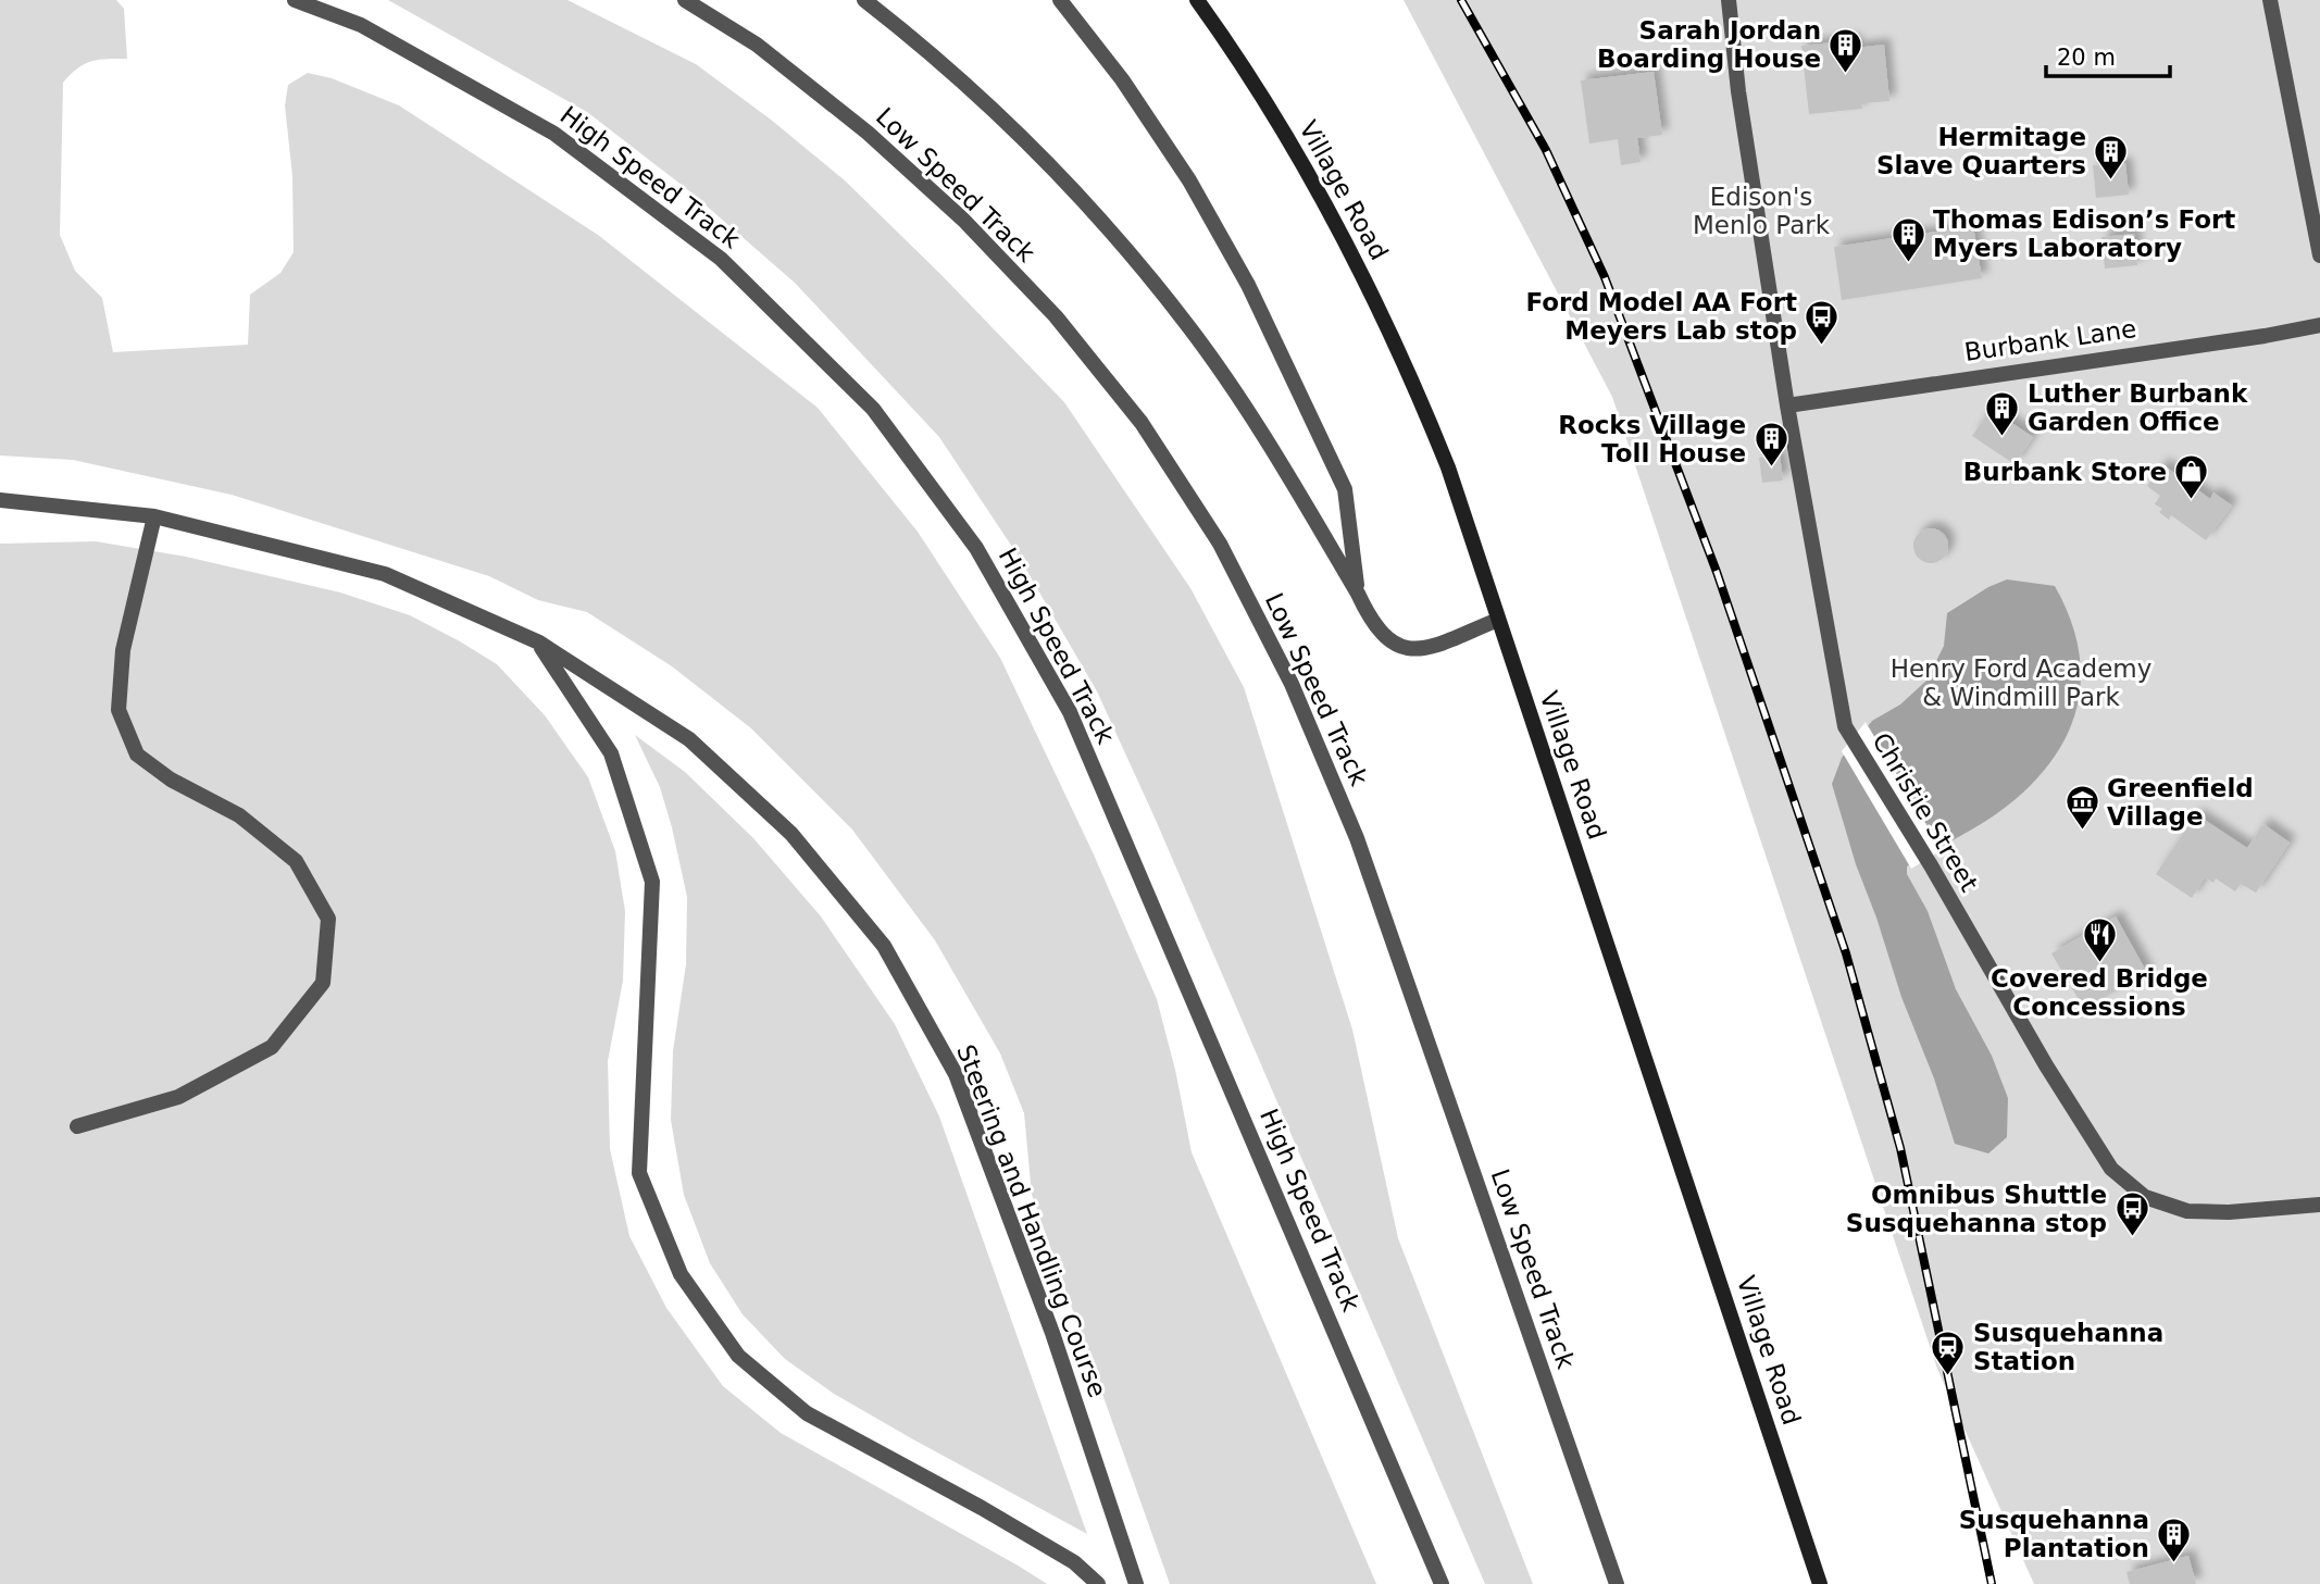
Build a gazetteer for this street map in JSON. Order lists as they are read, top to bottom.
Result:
{
  "streets": {
    "street": [
      "High Speed Track",
      "Low Speed Track",
      "Village Road",
      "Burbank Lane",
      "Christie Street",
      "Steering and Handling Course"
    ]
  },
  "crossings": [
    ["Burbank Lane", "Christie Street"]
  ],
  "parks": ["Edison's Menlo Park", "Henry Ford Academy & Windmill Park"],
  "places": {
    "building": [
      "Sarah Jordan Boarding House",
      "Hermitage Slave Quarters",
      "Thomas Edison’s Fort Myers Laboratory",
      "Luther Burbank Garden Office",
      "Rocks Village Toll House",
      "Susquehanna Plantation"
    ],
    "bus stop": ["Ford Model AA Fort Meyers Lab stop", "Omnibus Shuttle Susquehanna stop"],
    "shop": ["Burbank Store"],
    "museum": ["Greenfield Village"],
    "restaurant": ["Covered Bridge Concessions"],
    "station": ["Susquehanna Station"]
  },
  "scale_bar": "20 m"
}
